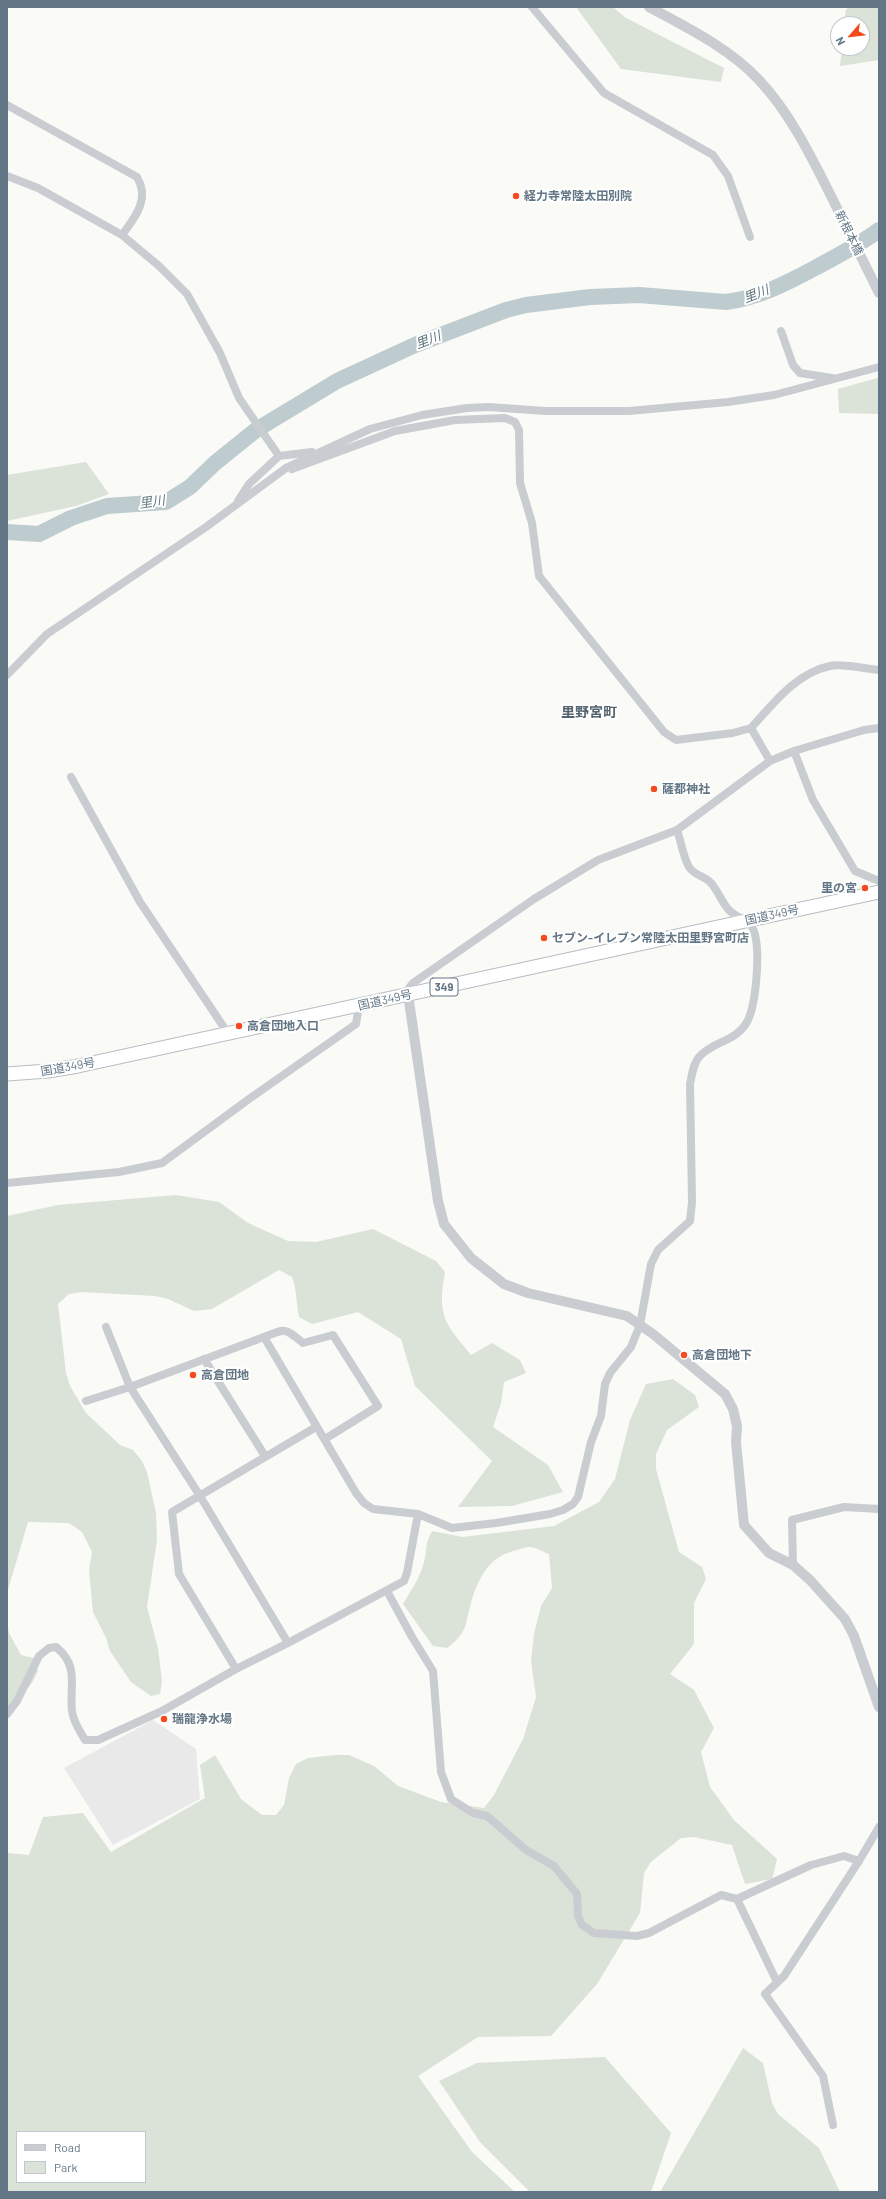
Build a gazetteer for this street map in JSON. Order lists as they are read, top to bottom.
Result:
{
  "streets": {
    "highway": ["国道349号", "349"],
    "street": ["新根本橋"]
  },
  "districts": ["里野宮町"],
  "water": ["里川"],
  "places": [
    "経力寺常陸太田別院",
    "薩都神社",
    "里の宮",
    "セブン-イレブン常陸太田里野宮町店",
    "高倉団地入口",
    "高倉団地下",
    "高倉団地",
    "瑞龍浄水場"
  ],
  "legend": ["Road", "Park"],
  "north": "bottom left"
}
